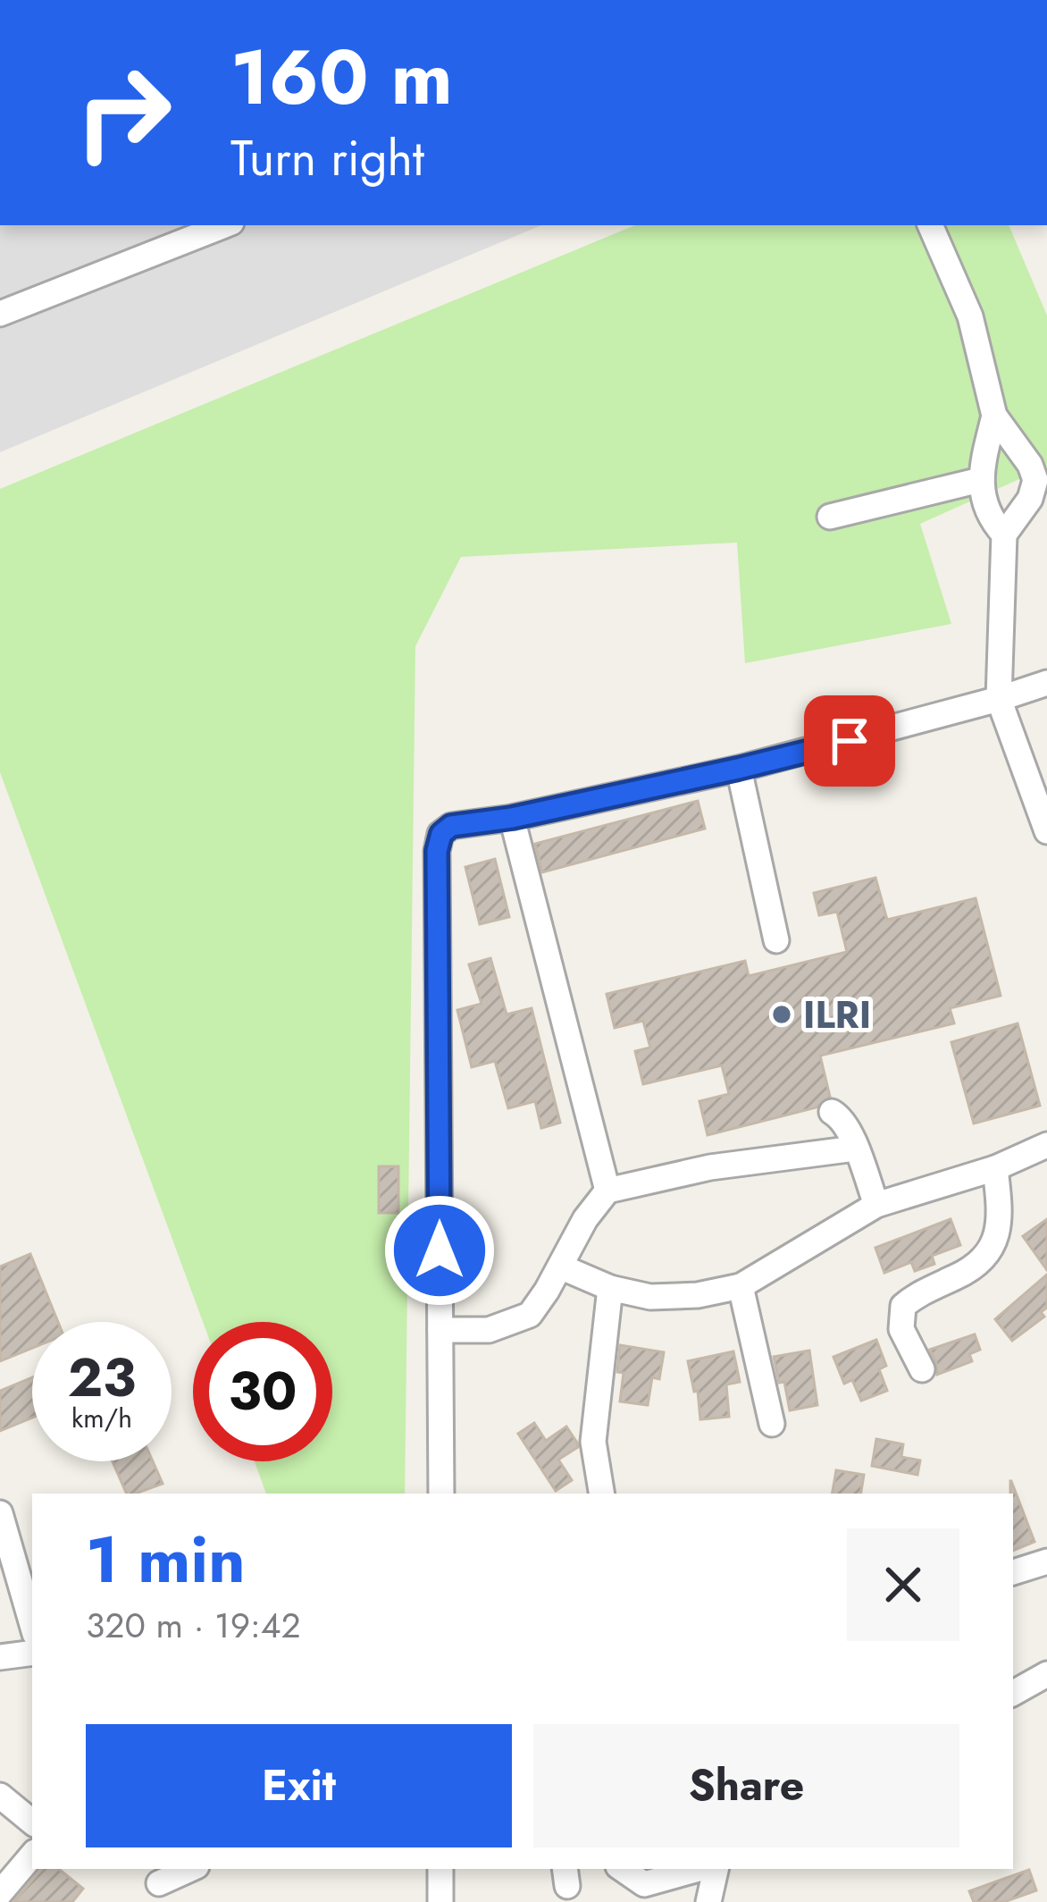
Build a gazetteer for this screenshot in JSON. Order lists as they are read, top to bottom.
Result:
{
  "places": ["ILRI"],
  "page": {
    "turn": ["160 m", "Turn right"],
    "speed": "23 km/h",
    "limit": "30",
    "heading": ["1 min", "320 m · 19:42"],
    "buttons": ["Exit", "Share"]
  }
}
